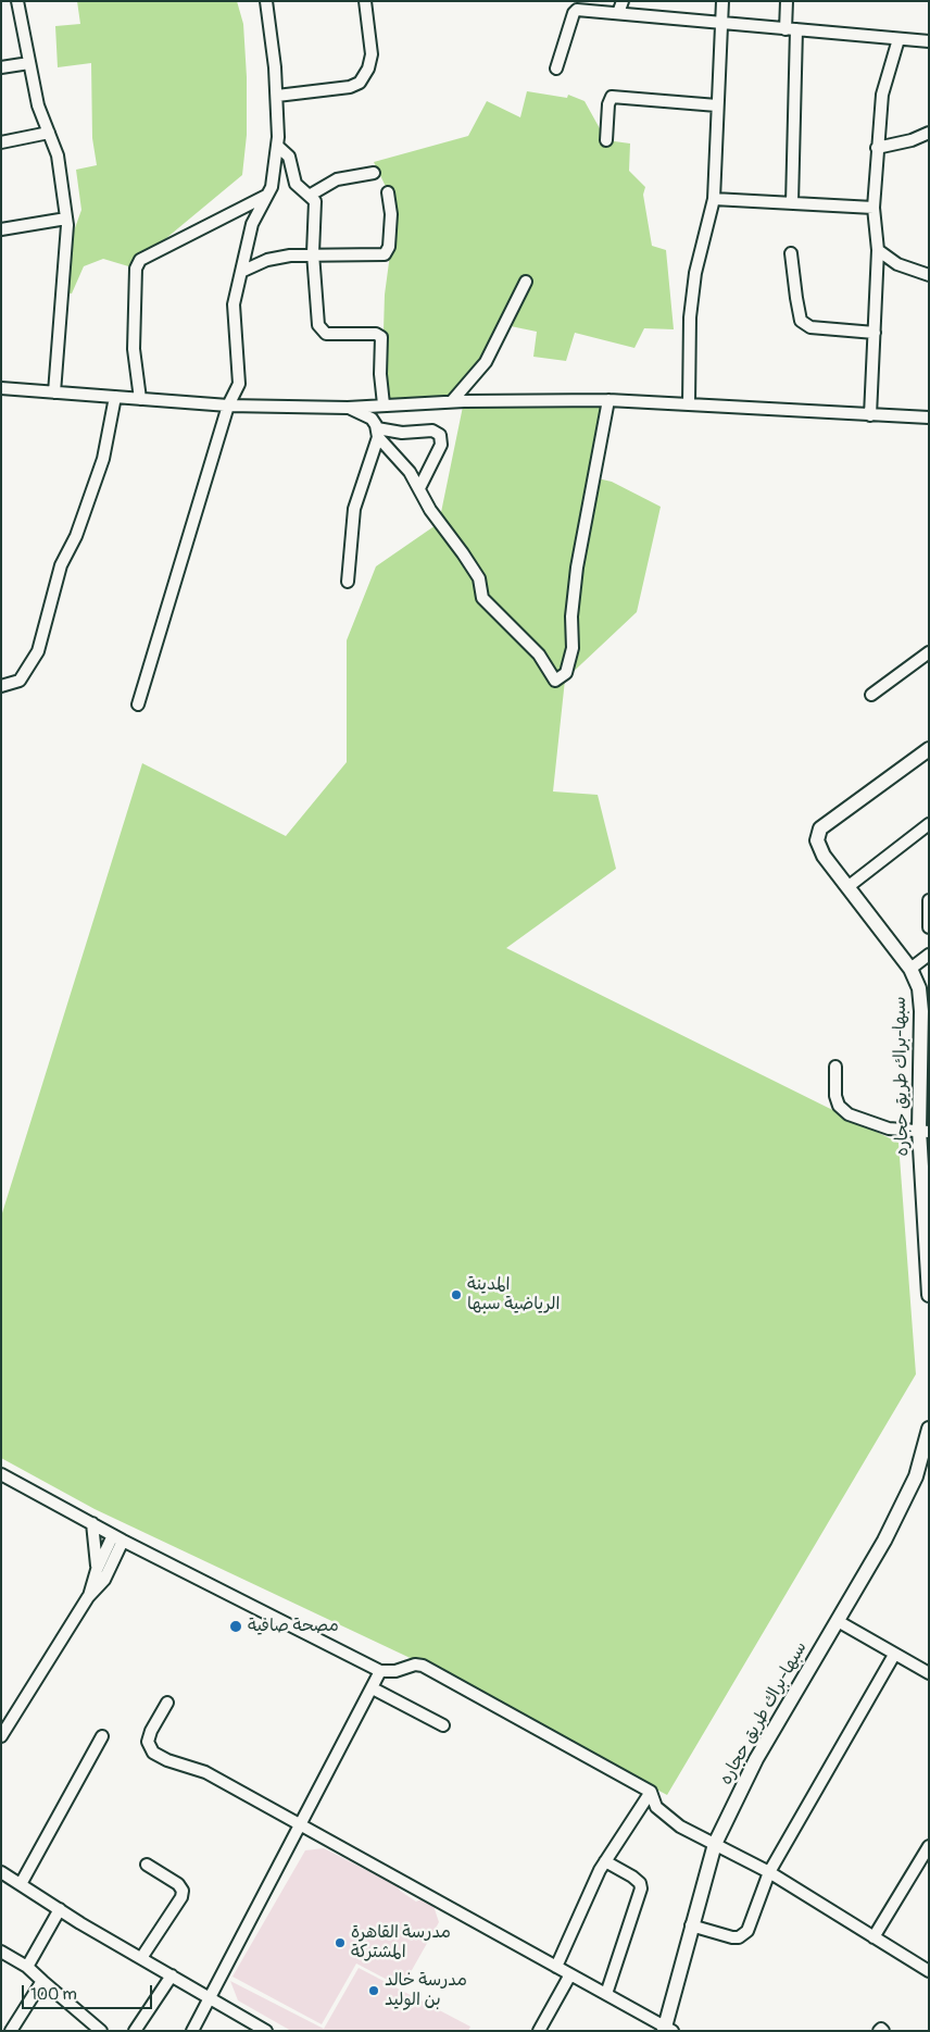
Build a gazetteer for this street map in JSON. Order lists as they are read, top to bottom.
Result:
{
  "streets": {
    "main road": ["سبها-براك طريق حجاره"]
  },
  "places": [
    "المدينة الرياضية سبها",
    "مصحة صافية",
    "مدرسة القاهرة المشتركة",
    "مدرسة خالد بن الوليد"
  ],
  "scale_bar": "100 m"
}
